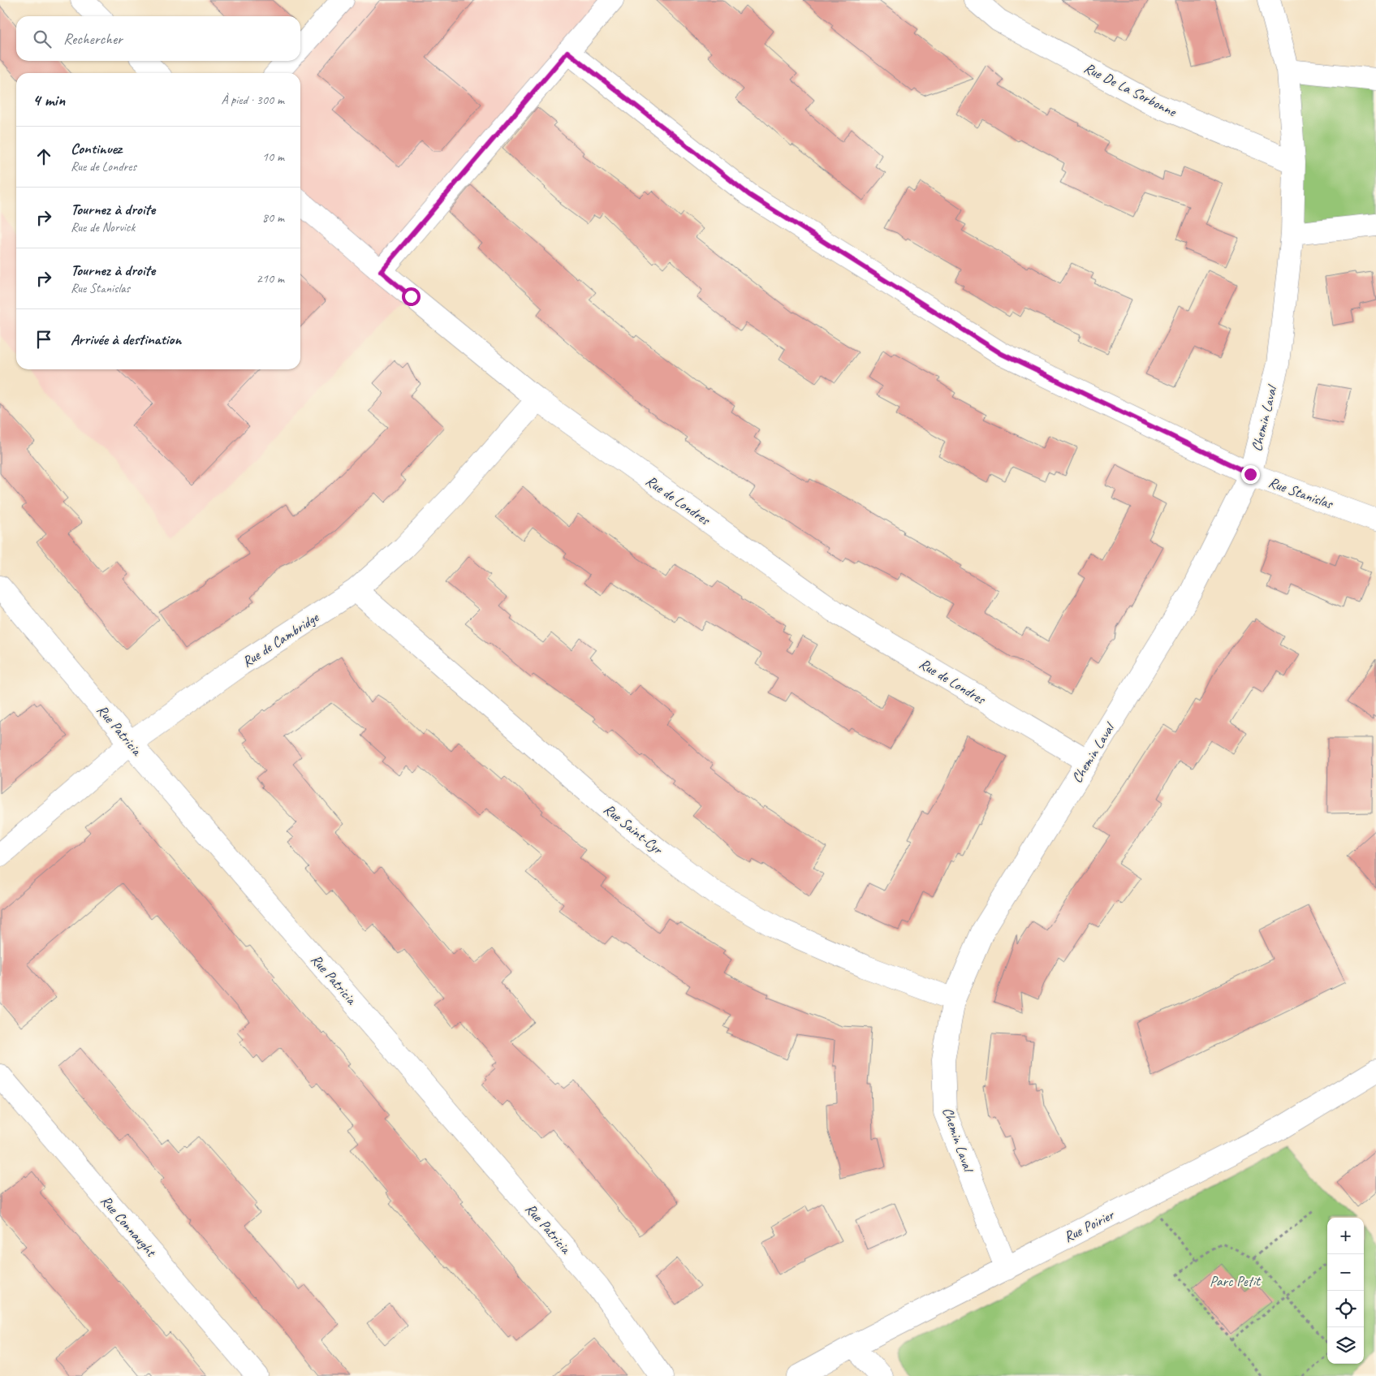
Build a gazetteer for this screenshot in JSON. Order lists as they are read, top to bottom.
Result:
{
  "streets": {
    "street": [
      "Rue De La Sorbonne",
      "Chemin Laval",
      "Rue Stanislas",
      "Rue de Londres",
      "Rue de Cambridge",
      "Rue Patricia",
      "Rue Saint-Cyr",
      "Rue Connaught",
      "Rue Poirier"
    ]
  },
  "crossings": [
    ["Rue De La Sorbonne", "Chemin Laval"],
    ["Chemin Laval", "Rue Stanislas"],
    ["Chemin Laval", "Rue de Londres"],
    ["Chemin Laval", "Rue Saint-Cyr"],
    ["Chemin Laval", "Rue Poirier"],
    ["Rue de Londres", "Rue de Cambridge"],
    ["Rue de Cambridge", "Rue Patricia"],
    ["Rue de Cambridge", "Rue Saint-Cyr"]
  ],
  "parks": ["Parc Petit"],
  "page": {
    "search": "Rechercher",
    "heading": ["4 min", "À pied · 300 m"],
    "list": [
      ["Continuez", "Rue de Londres", "10 m"],
      ["Tournez à droite", "Rue de Norvick", "80 m"],
      ["Tournez à droite", "Rue Stanislas", "210 m"],
      "Arrivée à destination"
    ],
    "map_buttons": ["+", "−"]
  }
}
